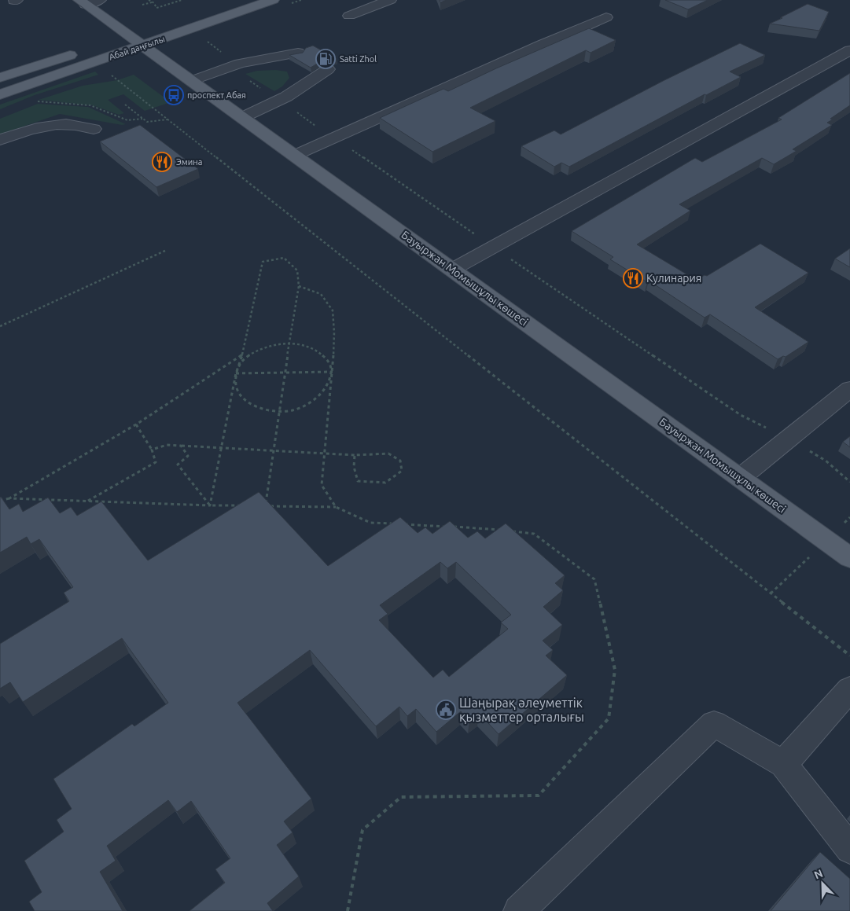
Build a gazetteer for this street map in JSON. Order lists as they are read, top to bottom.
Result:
{
  "streets": {
    "main road": ["Абай даңғылы", "Бауыржан Момышұлы көшесі"]
  },
  "crossings": [
    ["Абай даңғылы", "Бауыржан Момышұлы көшесі"]
  ],
  "places": {
    "fuel station": ["Satti Zhol"],
    "bus stop": ["проспект Абая"],
    "restaurant": ["Эмина", "Кулинария"],
    "public building": ["Шаңырақ әлеуметтік қызметтер орталығы"]
  },
  "north": "top left"
}
